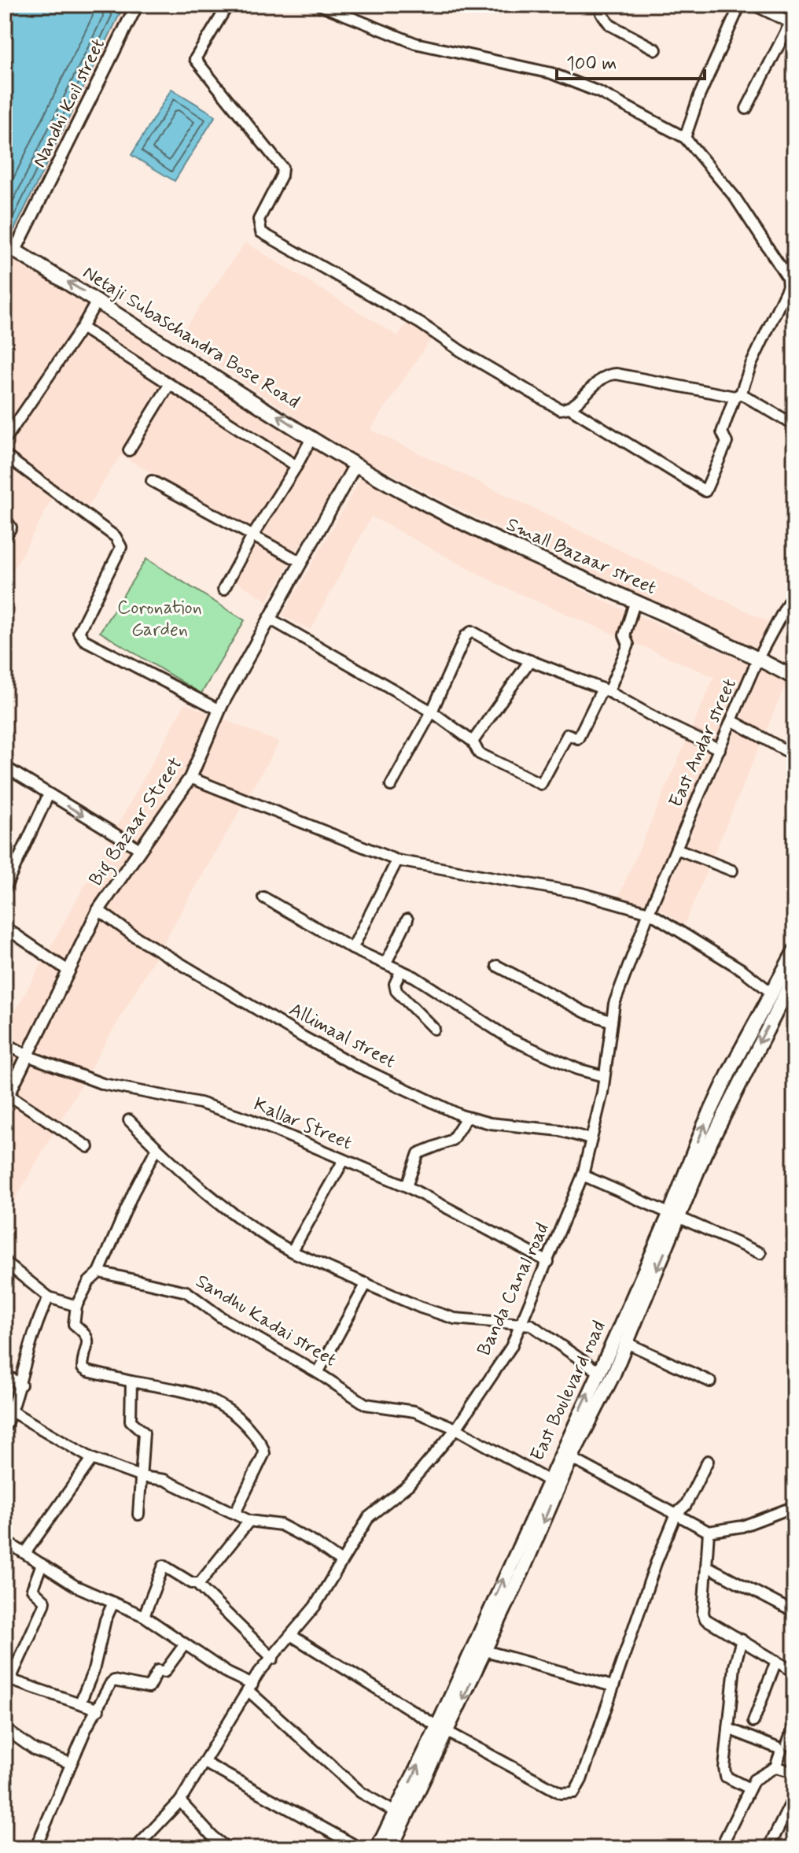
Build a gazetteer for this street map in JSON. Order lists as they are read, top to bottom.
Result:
{
  "streets": {
    "main road": ["Netaji Subaschandra Bose Road", "Small Bazaar street", "East Boulevard road"],
    "street": [
      "Nandhi Koil street",
      "East Andar street",
      "Big Bazaar Street",
      "Allimaal street",
      "Kallar Street",
      "Banda Canal road",
      "Sandhu Kadai street"
    ]
  },
  "crossings": [
    ["Nandhi Koil street", "Netaji Subaschandra Bose Road"],
    ["Netaji Subaschandra Bose Road", "Small Bazaar street"],
    ["Netaji Subaschandra Bose Road", "Big Bazaar Street"],
    ["Small Bazaar street", "East Andar street"],
    ["Small Bazaar street", "Big Bazaar Street"],
    ["East Andar street", "Banda Canal road"],
    ["Big Bazaar Street", "Allimaal street"],
    ["Big Bazaar Street", "Kallar Street"],
    ["Allimaal street", "Banda Canal road"],
    ["Kallar Street", "Banda Canal road"],
    ["Banda Canal road", "Sandhu Kadai street"],
    ["Sandhu Kadai street", "East Boulevard road"]
  ],
  "one_way": ["Netaji Subaschandra Bose Road"],
  "parks": ["Coronation Garden"],
  "scale_bar": "100 m"
}
